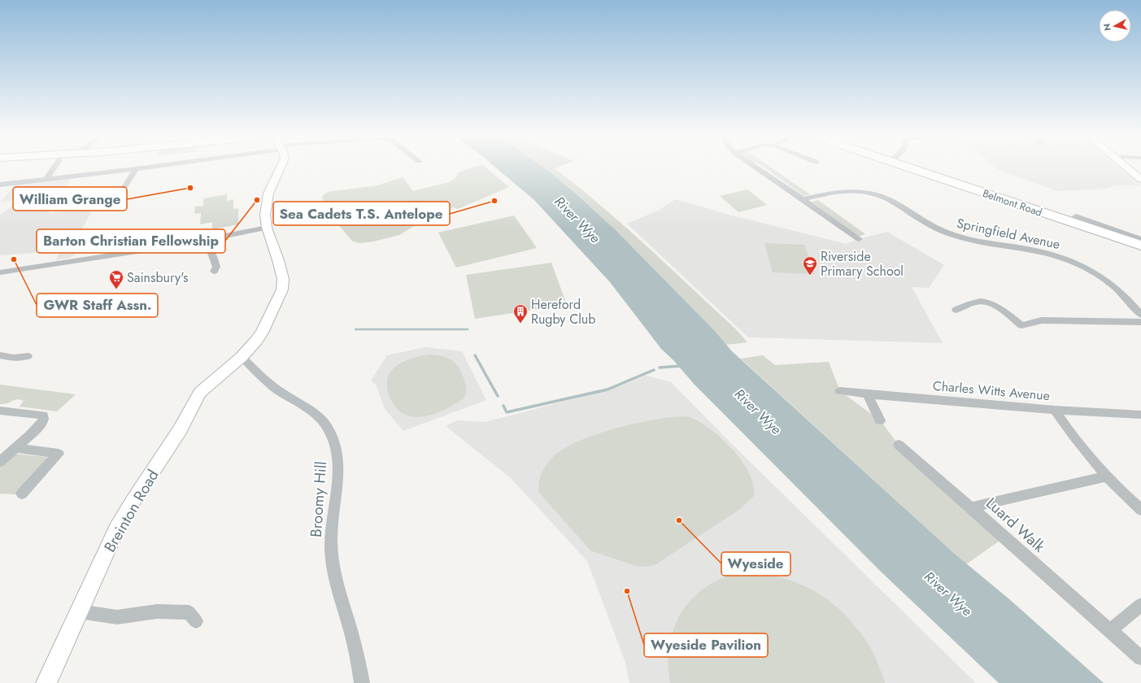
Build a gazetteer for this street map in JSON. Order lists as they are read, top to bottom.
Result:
{
  "streets": {
    "highway": ["Belmont Road"],
    "street": [
      "Springfield Avenue",
      "Charles Witts Avenue",
      "Broomy Hill",
      "Breinton Road",
      "Luard Walk"
    ]
  },
  "crossings": [
    ["Broomy Hill", "Breinton Road"]
  ],
  "water": ["River Wye"],
  "places": {
    "other": [
      "William Grange",
      "Barton Christian Fellowship",
      "Sea Cadets T.S. Antelope",
      "GWR Staff Assn.",
      "Wyeside",
      "Wyeside Pavilion"
    ],
    "school or university": ["Riverside Primary School"],
    "supermarket": ["Sainsbury's"],
    "building": ["Hereford Rugby Club"]
  },
  "north": "left"
}
